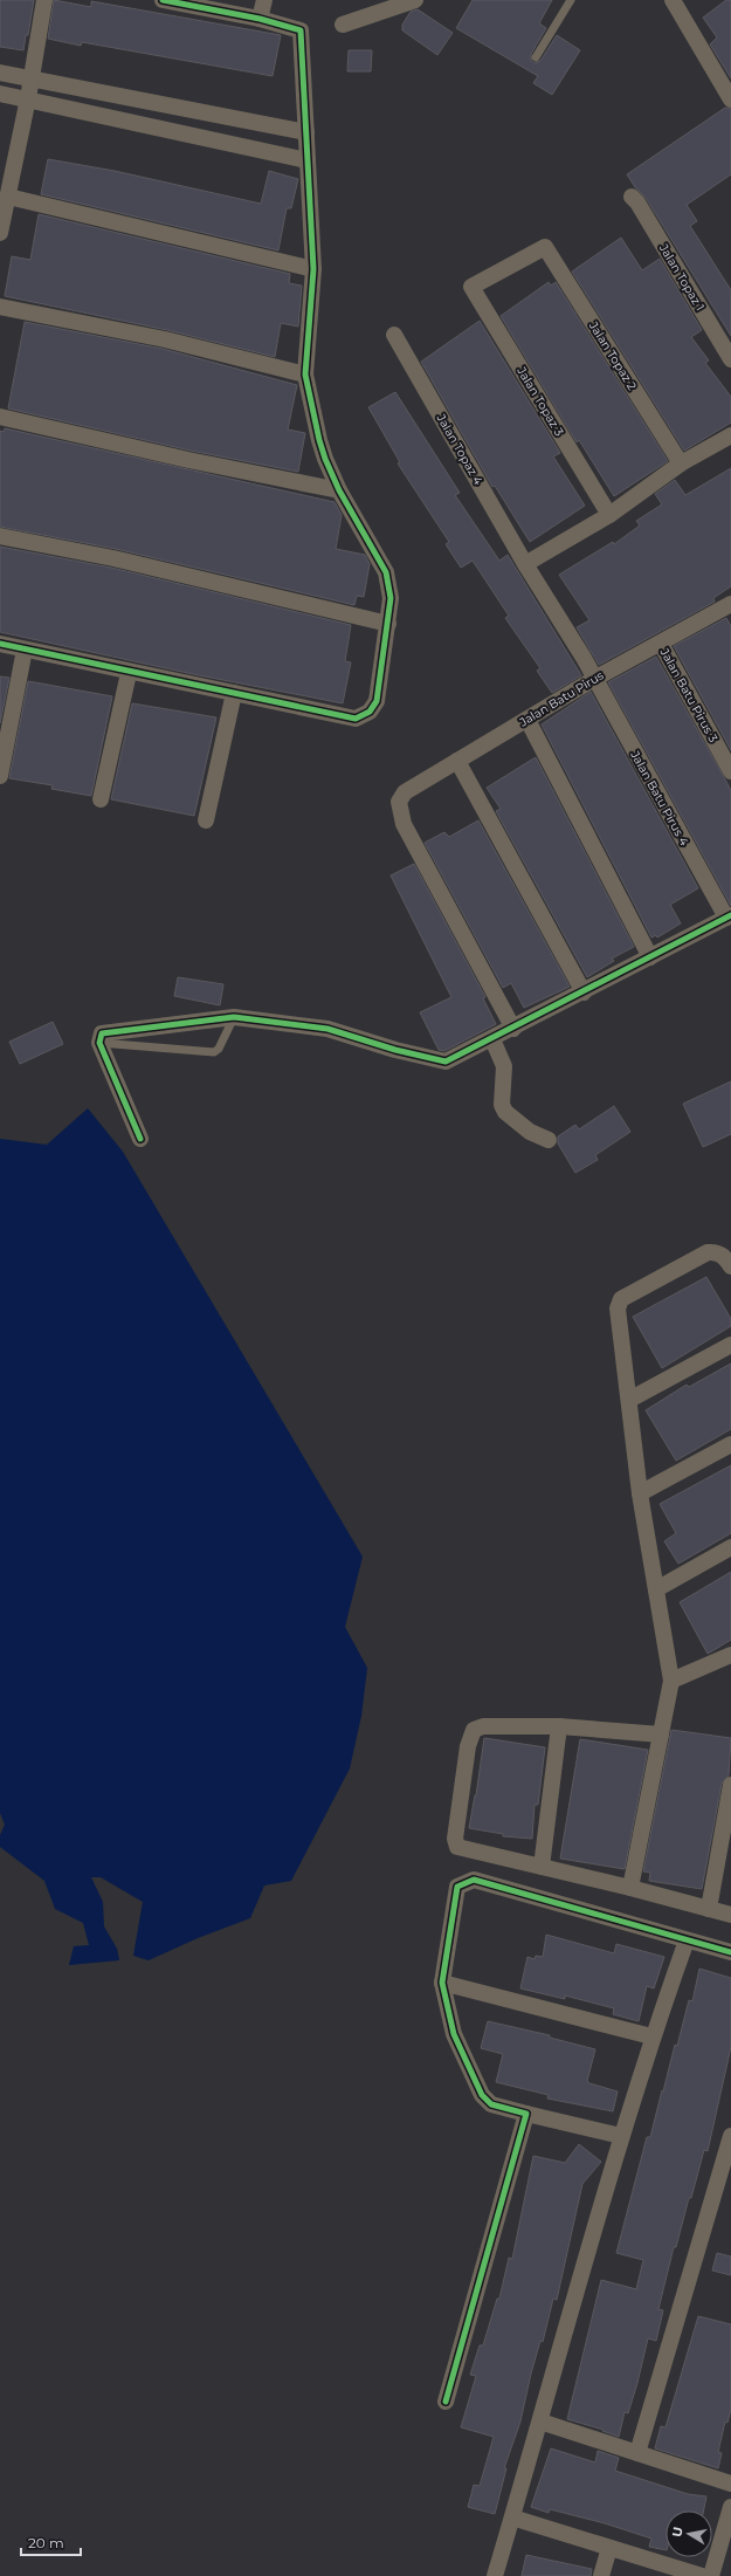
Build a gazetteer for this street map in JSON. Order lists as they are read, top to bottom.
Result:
{
  "streets": {
    "street": [
      "Jalan Topaz 1",
      "Jalan Topaz 2",
      "Jalan Topaz 3",
      "Jalan Topaz 4",
      "Jalan Batu Pirus 3",
      "Jalan Batu Pirus",
      "Jalan Batu Pirus 4"
    ]
  },
  "crossings": [
    ["Jalan Topaz 2", "Jalan Topaz 3"],
    ["Jalan Topaz 4", "Jalan Batu Pirus"],
    ["Jalan Topaz 4", "Jalan Batu Pirus 4"],
    ["Jalan Batu Pirus 3", "Jalan Batu Pirus"],
    ["Jalan Batu Pirus", "Jalan Batu Pirus 4"]
  ],
  "scale_bar": "20 m",
  "north": "left"
}
